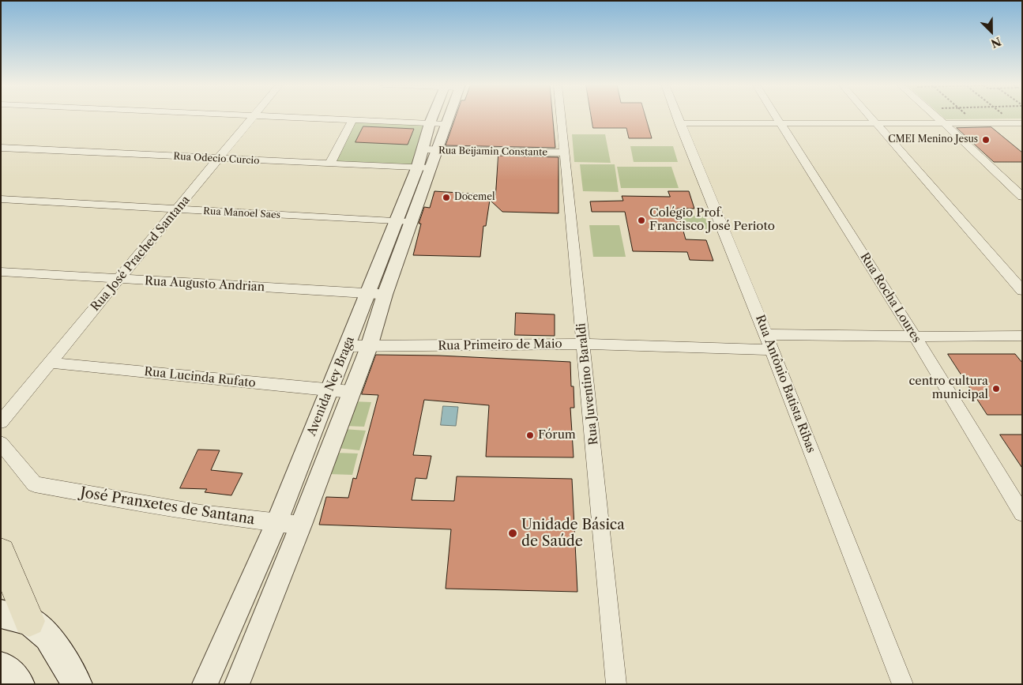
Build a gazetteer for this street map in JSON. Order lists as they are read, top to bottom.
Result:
{
  "streets": {
    "street": [
      "Rua Beijamin Constante",
      "Rua Odecio Curcio",
      "Rua Manoel Saes",
      "Rua José Prached Santana",
      "Rua Augusto Andrian",
      "Rua Rocha Loures",
      "Rua Primeiro de Maio",
      "Rua Lucinda Rufato",
      "Rua Juventino Baraldi",
      "Rua Antônio Batista Ribas",
      "Avenida Ney Braga",
      "José Pranxetes de Santana"
    ]
  },
  "crossings": [
    ["Rua Beijamin Constante", "Rua Juventino Baraldi"],
    ["Rua Beijamin Constante", "Avenida Ney Braga"],
    ["Rua Odecio Curcio", "Rua José Prached Santana"],
    ["Rua Odecio Curcio", "Avenida Ney Braga"],
    ["Rua Manoel Saes", "Rua José Prached Santana"],
    ["Rua Manoel Saes", "Avenida Ney Braga"],
    ["Rua José Prached Santana", "Rua Augusto Andrian"],
    ["Rua José Prached Santana", "Rua Lucinda Rufato"],
    ["Rua Augusto Andrian", "Avenida Ney Braga"],
    ["Rua Primeiro de Maio", "Rua Juventino Baraldi"],
    ["Rua Primeiro de Maio", "Rua Antônio Batista Ribas"],
    ["Rua Primeiro de Maio", "Avenida Ney Braga"],
    ["Rua Lucinda Rufato", "Avenida Ney Braga"],
    ["Avenida Ney Braga", "José Pranxetes de Santana"]
  ],
  "places": [
    "CMEI Menino Jesus",
    "Docemel",
    "Colégio Prof. Francisco José Perioto",
    "centro cultura municipal",
    "Fórum",
    "Unidade Básica de Saúde"
  ],
  "north": "bottom right"
}
